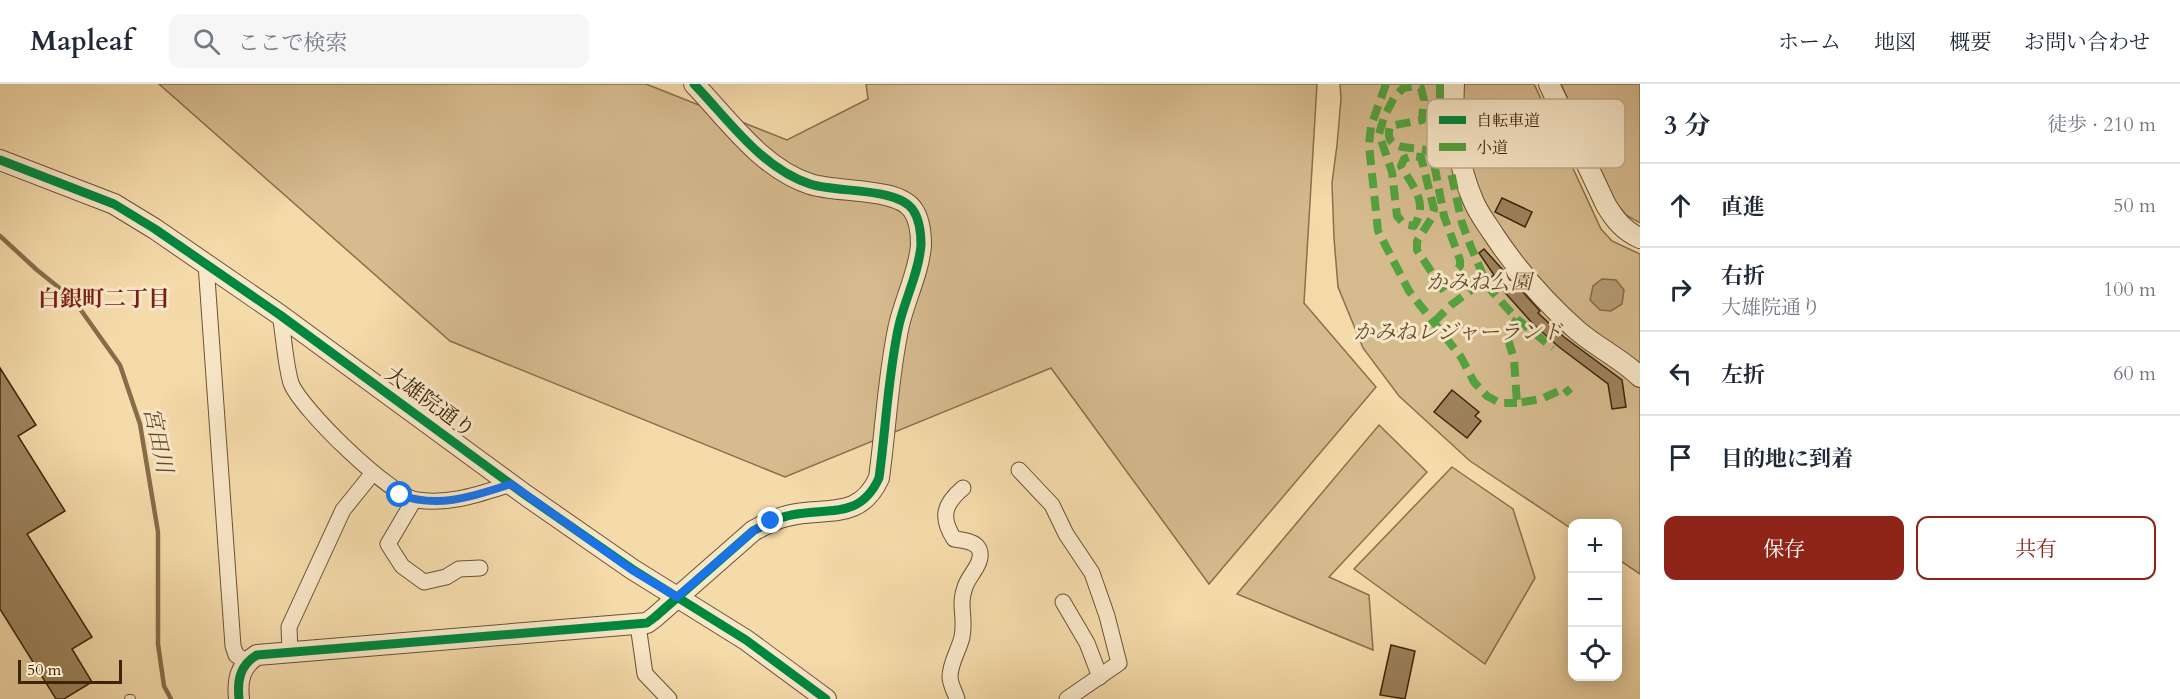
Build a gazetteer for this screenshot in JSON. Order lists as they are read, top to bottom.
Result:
{
  "streets": {
    "street": ["大雄院通り"]
  },
  "districts": ["白銀町二丁目"],
  "water": ["宮田川"],
  "parks": ["かみね公園", "かみねレジャーランド"],
  "legend": ["自転車道", "小道"],
  "scale_bar": "50 m",
  "page": {
    "header": "Mapleaf",
    "search": "ここで検索",
    "nav": [
      "ホーム",
      "地図",
      "概要",
      "お問い合わせ"
    ],
    "heading": ["3 分", "徒歩 · 210 m"],
    "list": [
      ["直進", "50 m"],
      ["右折", "大雄院通り", "100 m"],
      ["左折", "60 m"],
      "目的地に到着"
    ],
    "buttons": ["保存", "共有"],
    "map_buttons": ["+", "−"],
    "scale": "50 m"
  }
}
